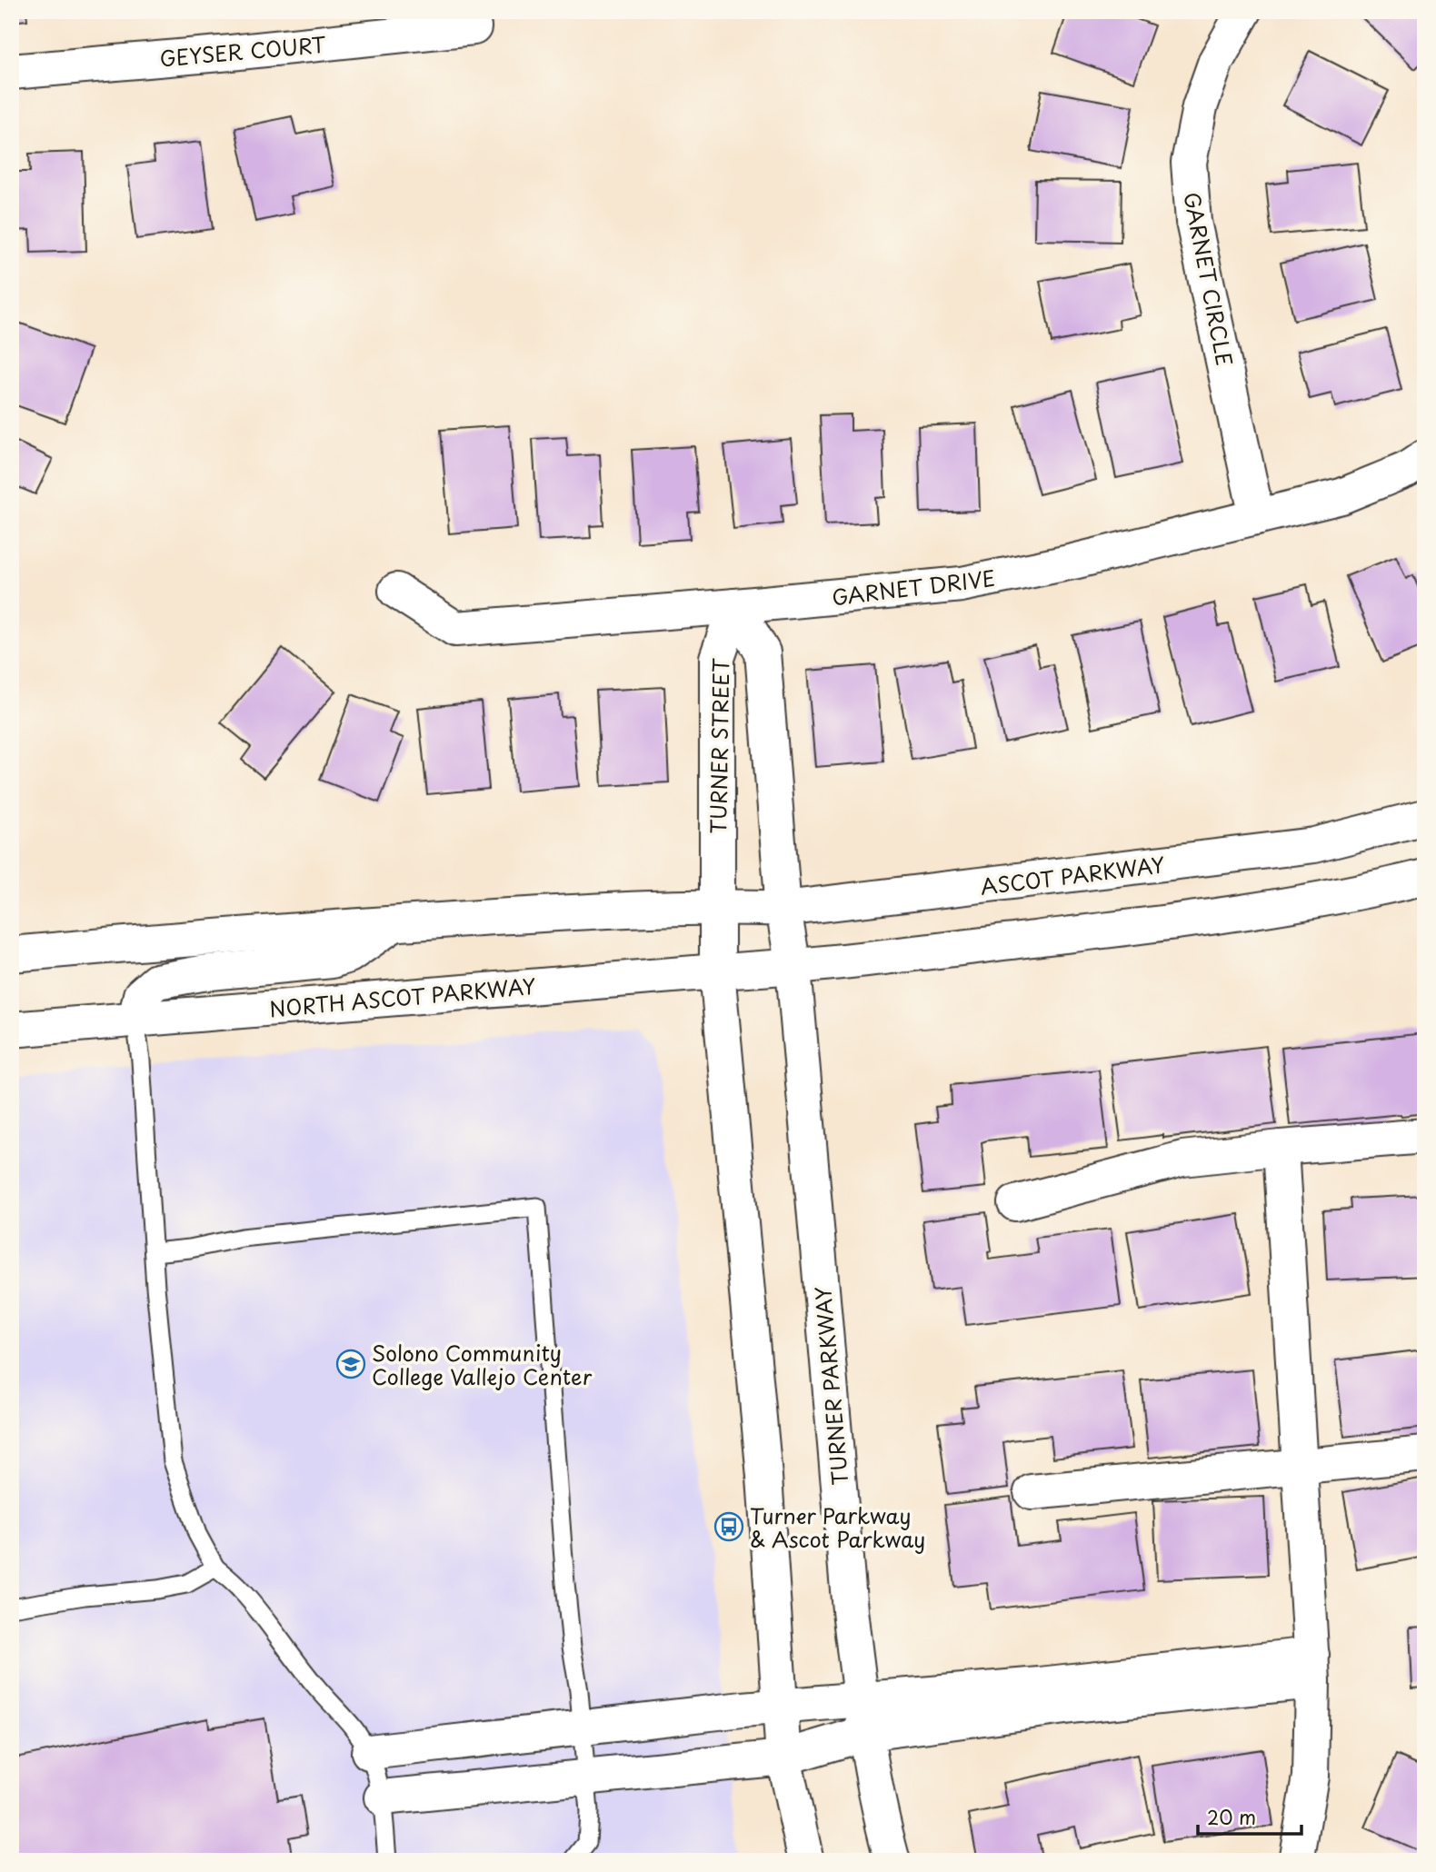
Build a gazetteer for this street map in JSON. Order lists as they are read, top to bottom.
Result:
{
  "streets": {
    "street": [
      "GEYSER COURT",
      "GARNET CIRCLE",
      "GARNET DRIVE",
      "TURNER STREET",
      "ASCOT PARKWAY",
      "NORTH ASCOT PARKWAY",
      "TURNER PARKWAY"
    ]
  },
  "crossings": [
    ["GARNET CIRCLE", "GARNET DRIVE"],
    ["GARNET DRIVE", "TURNER STREET"],
    ["TURNER STREET", "ASCOT PARKWAY"],
    ["TURNER STREET", "NORTH ASCOT PARKWAY"],
    ["TURNER STREET", "TURNER PARKWAY"],
    ["ASCOT PARKWAY", "TURNER PARKWAY"],
    ["NORTH ASCOT PARKWAY", "TURNER PARKWAY"]
  ],
  "places": {
    "school or university": ["Solono Community College Vallejo Center"],
    "bus stop": ["Turner Parkway & Ascot Parkway"]
  },
  "scale_bar": "20 m"
}
